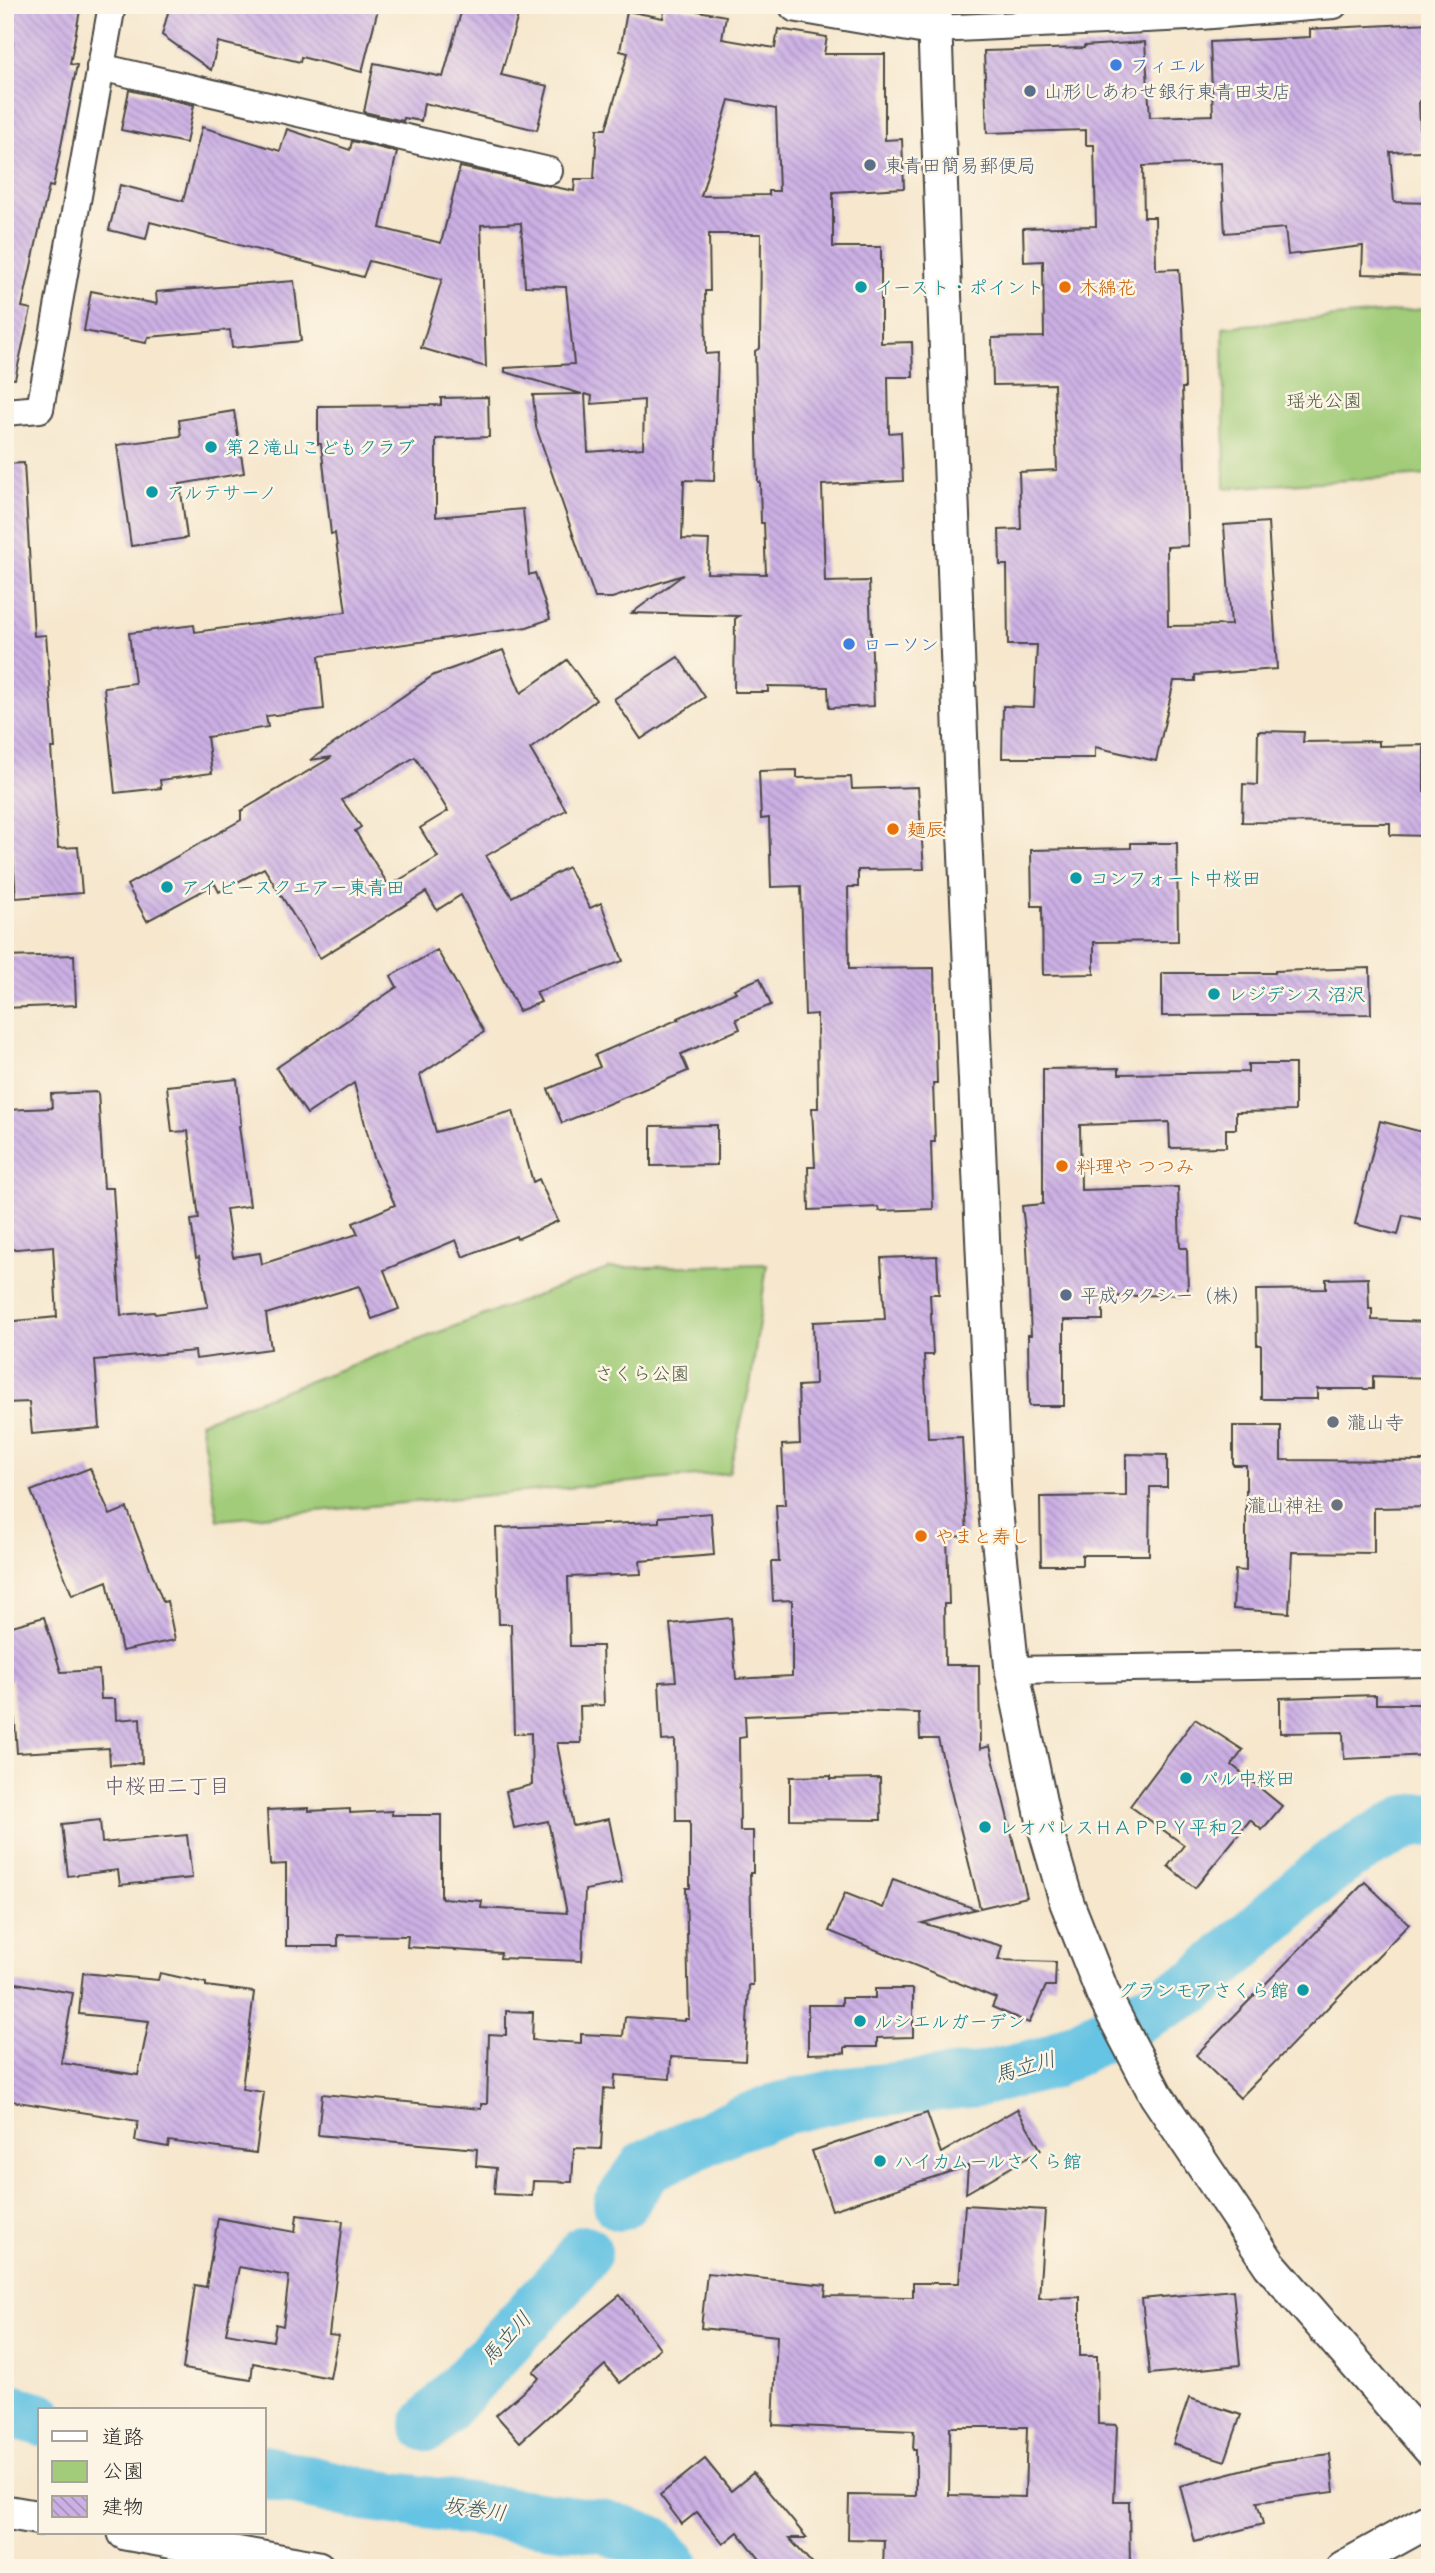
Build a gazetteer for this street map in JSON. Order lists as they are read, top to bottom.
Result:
{
  "districts": ["中桜田二丁目"],
  "water": ["馬立川", "坂巻川"],
  "parks": ["瑶光公園", "さくら公園"],
  "places": [
    "フィエル",
    "山形しあわせ銀行東青田支店",
    "東青田簡易郵便局",
    "イースト・ポイント",
    "木綿花",
    "第２滝山こどもクラブ",
    "アルテサーノ",
    "ローソン",
    "麺辰",
    "コンフォート中桜田",
    "アイビースクエアー東青田",
    "レジデンス 沼沢",
    "料理や つつみ",
    "平成タクシー（株）",
    "瀧山寺",
    "瀧山神社",
    "やまと寿し",
    "パル中桜田",
    "レオパレスＨＡＰＰＹ平和２",
    "グランモアさくら館",
    "ルシエルガーデン",
    "ハイカムールさくら館"
  ],
  "legend": ["道路", "公園", "建物"]
}
